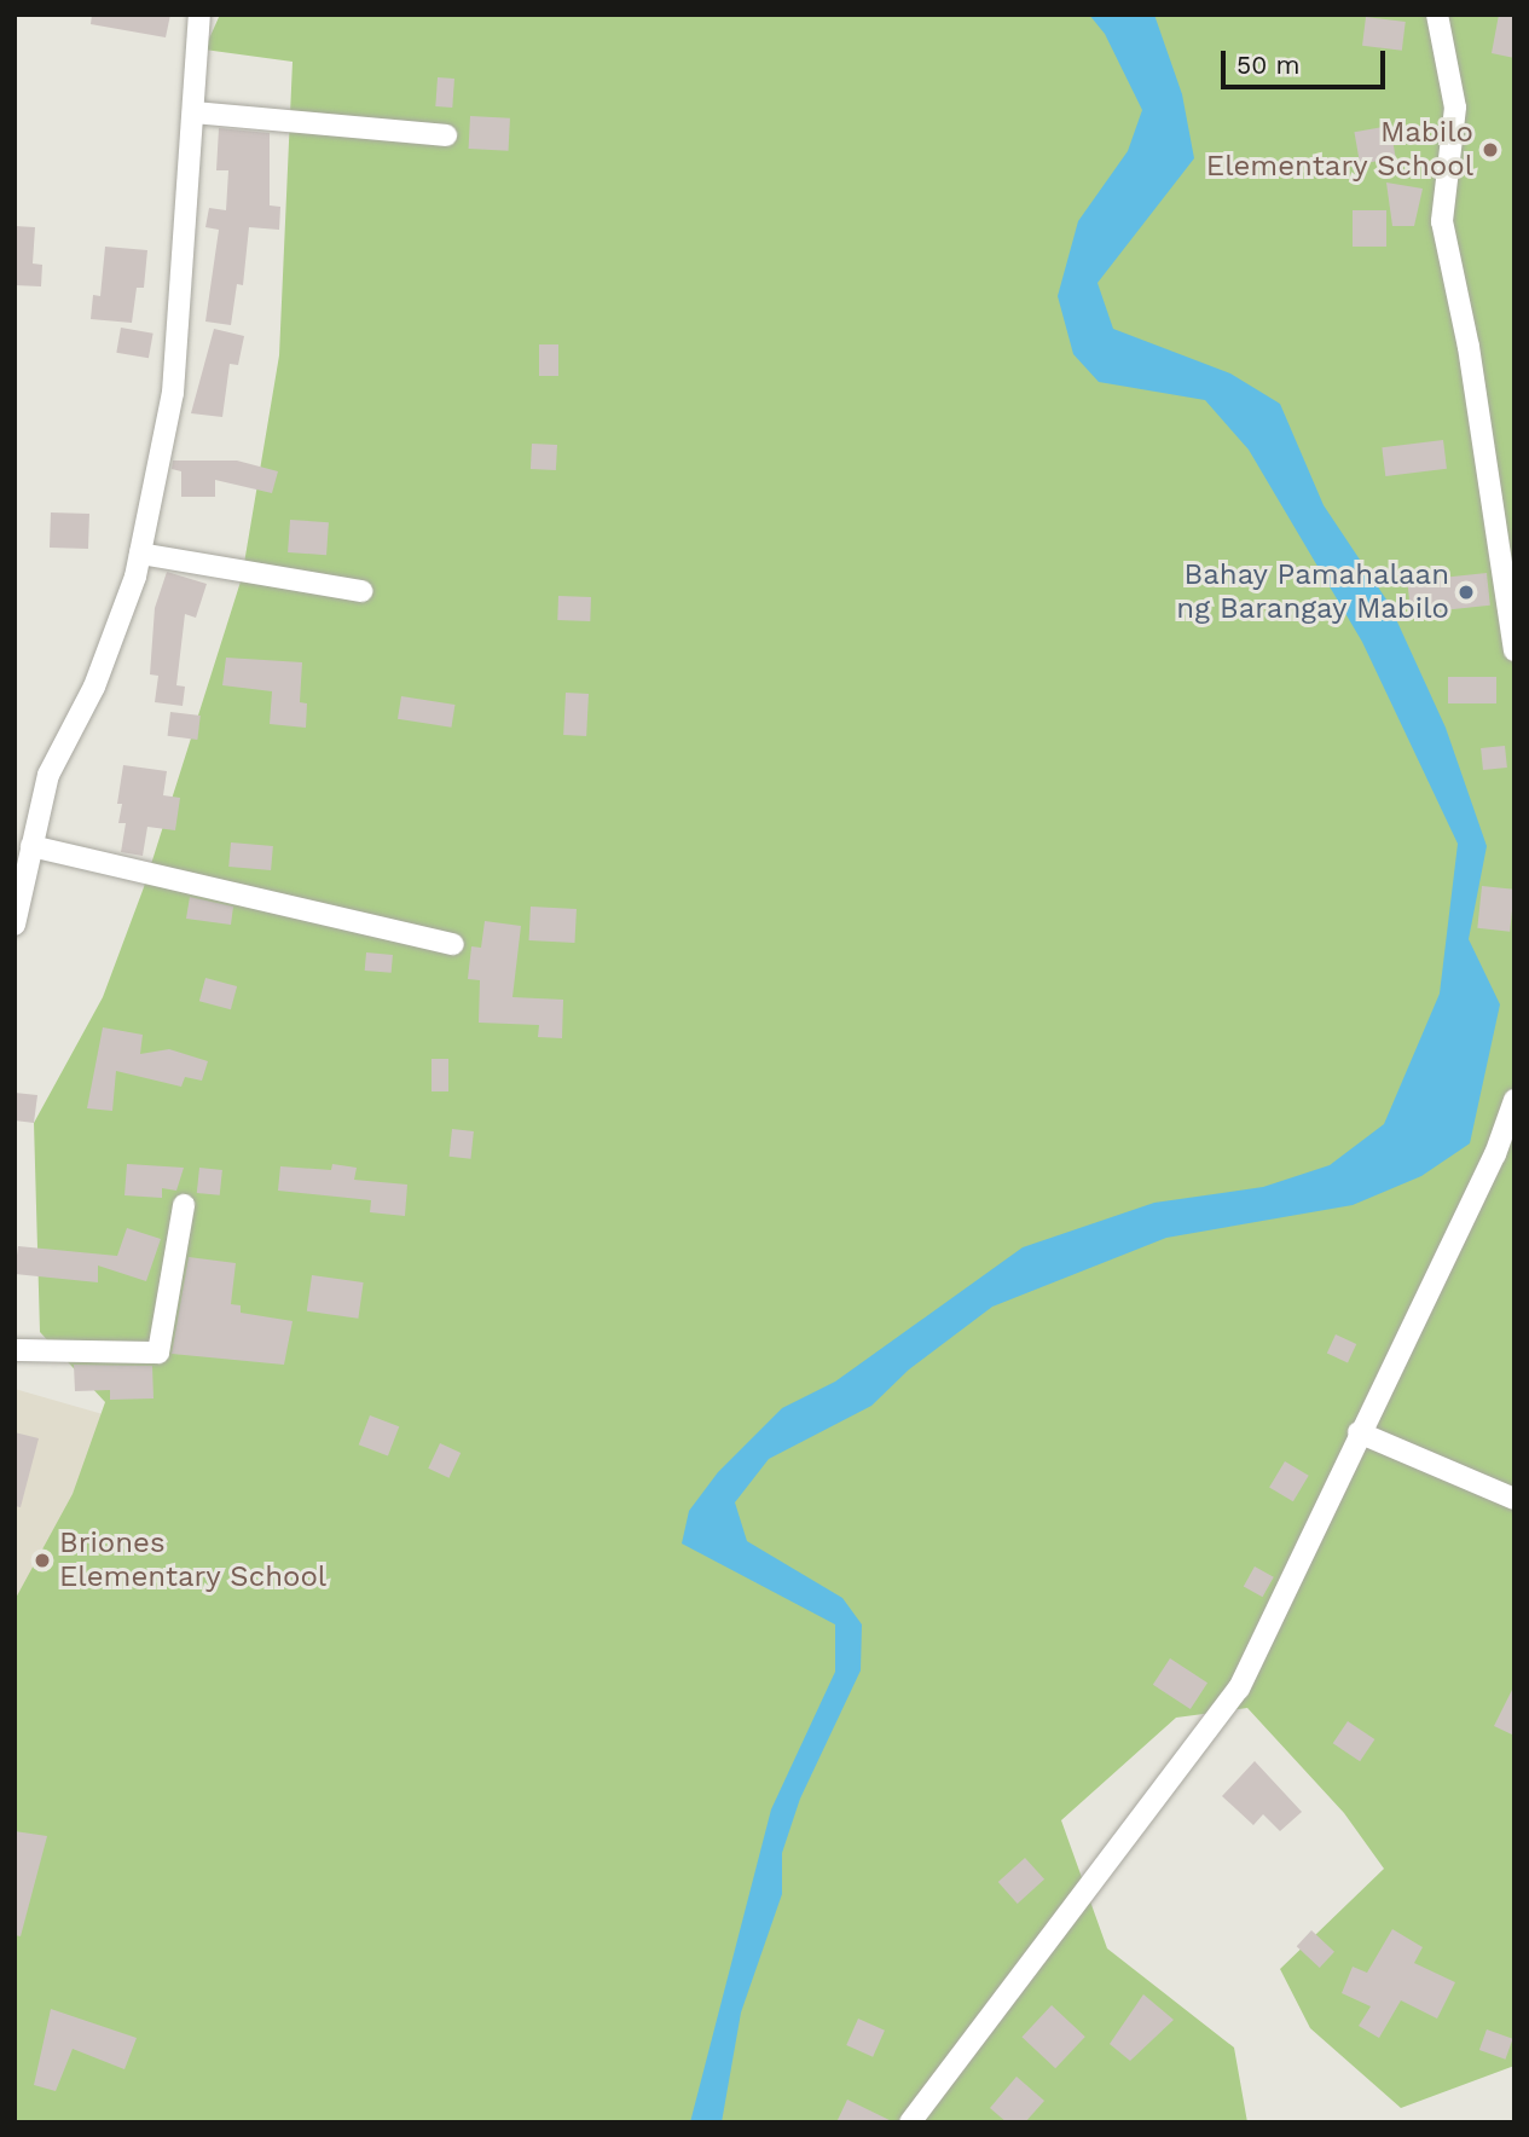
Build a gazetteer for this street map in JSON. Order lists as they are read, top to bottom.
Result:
{
  "places": ["Mabilo Elementary School", "Bahay Pamahalaan ng Barangay Mabilo", "Briones Elementary School"],
  "scale_bar": "50 m"
}
